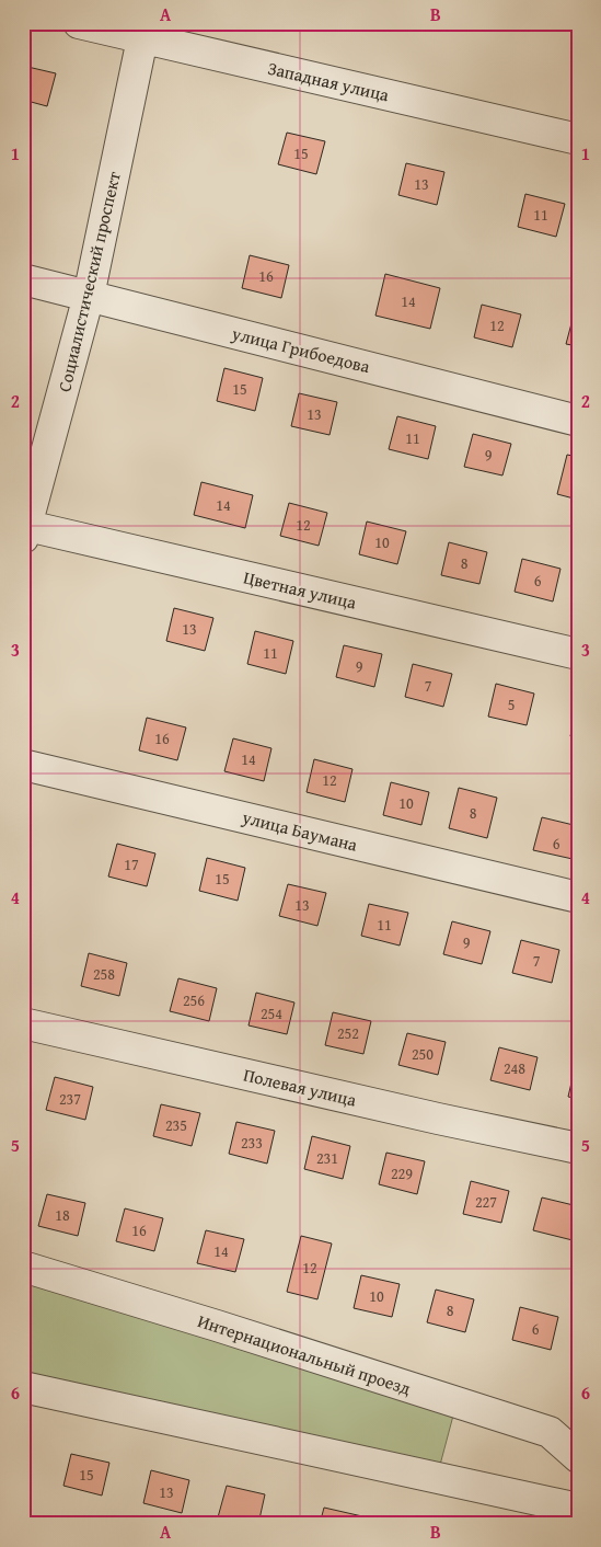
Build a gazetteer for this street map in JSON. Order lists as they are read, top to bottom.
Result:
{
  "streets": {
    "street": [
      "Западная улица",
      "Социалистический проспект",
      "улица Грибоедова",
      "Цветная улица",
      "улица Баумана",
      "Полевая улица",
      "Интернациональный проезд"
    ]
  },
  "crossings": [
    ["Западная улица", "Социалистический проспект"],
    ["Социалистический проспект", "улица Грибоедова"],
    ["Социалистический проспект", "Цветная улица"]
  ],
  "house_numbers": [
    "15",
    "13",
    "11",
    "16",
    "14",
    "12",
    "15",
    "13",
    "11",
    "9",
    "14",
    "12",
    "10",
    "8",
    "6",
    "13",
    "11",
    "9",
    "7",
    "5",
    "16",
    "14",
    "12",
    "10",
    "8",
    "6",
    "17",
    "15",
    "13",
    "11",
    "9",
    "7",
    "258",
    "256",
    "254",
    "252",
    "250",
    "248",
    "237",
    "235",
    "233",
    "231",
    "229",
    "227",
    "18",
    "16",
    "14",
    "12",
    "10",
    "8",
    "6",
    "15",
    "13"
  ],
  "grid": {
    "columns": ["A", "B"],
    "rows": [
      "1",
      "2",
      "3",
      "4",
      "5",
      "6"
    ]
  }
}
